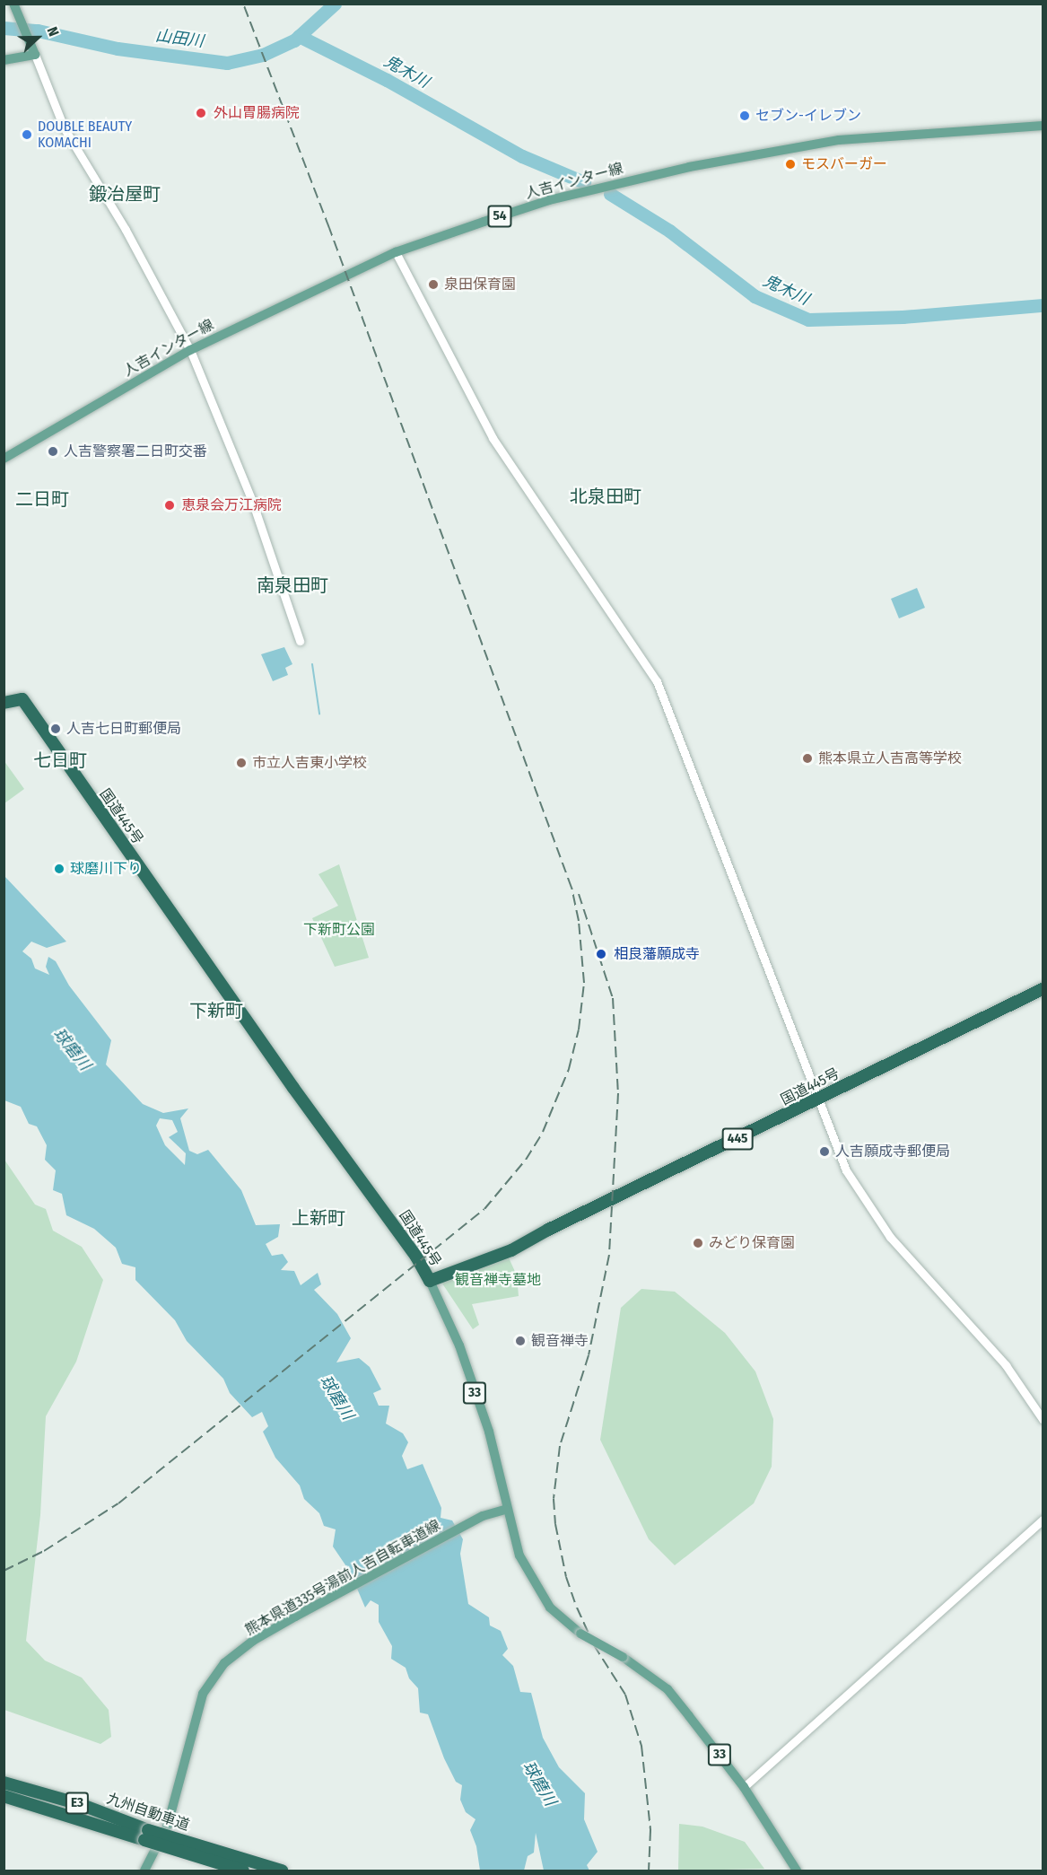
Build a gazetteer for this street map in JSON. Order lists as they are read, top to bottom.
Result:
{
  "streets": {
    "highway": [
      "国道445号",
      "445",
      "E3",
      "九州自動車道"
    ],
    "main road": [
      "人吉インター線",
      "54",
      "33",
      "熊本県道335号湯前人吉自転車道線"
    ]
  },
  "crossings": [
    ["国道445号", "33"],
    ["33", "熊本県道335号湯前人吉自転車道線"]
  ],
  "districts": [
    "鍛冶屋町",
    "北泉田町",
    "二日町",
    "南泉田町",
    "七日町",
    "下新町",
    "上新町"
  ],
  "water": ["山田川", "鬼木川", "球磨川"],
  "parks": ["下新町公園", "観音禅寺墓地"],
  "places": [
    "外山胃腸病院",
    "セブン-イレブン",
    "DOUBLE BEAUTY KOMACHI",
    "モスバーガー",
    "泉田保育園",
    "人吉警察署二日町交番",
    "恵泉会万江病院",
    "人吉七日町郵便局",
    "熊本県立人吉高等学校",
    "市立人吉東小学校",
    "球磨川下り",
    "相良藩願成寺",
    "人吉願成寺郵便局",
    "みどり保育園",
    "観音禅寺"
  ],
  "north": "right"
}
